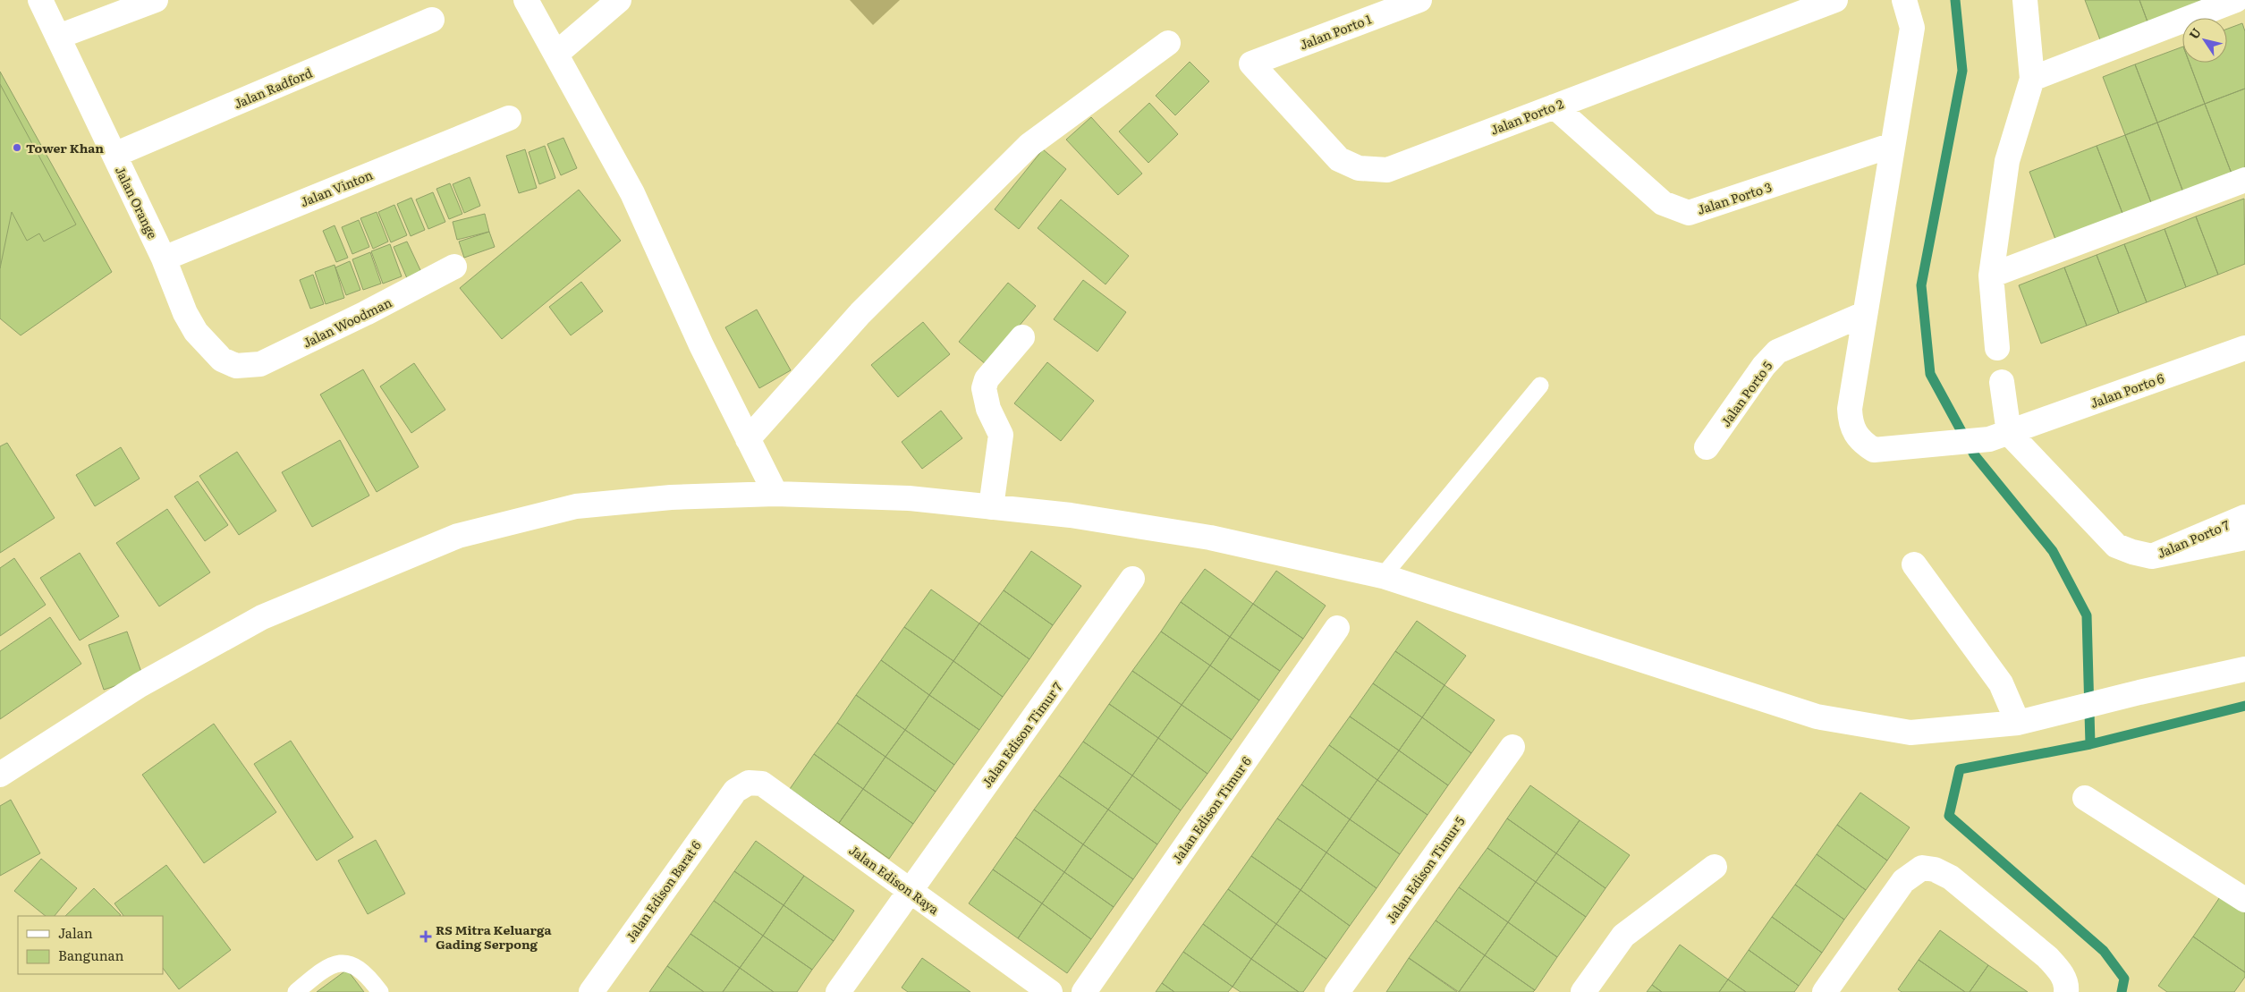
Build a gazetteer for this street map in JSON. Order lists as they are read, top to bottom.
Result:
{
  "streets": {
    "street": [
      "Jalan Porto 1",
      "Jalan Radford",
      "Jalan Porto 2",
      "Jalan Vinton",
      "Jalan Porto 3",
      "Jalan Orange",
      "Jalan Woodman",
      "Jalan Porto 6",
      "Jalan Porto 5",
      "Jalan Porto 7",
      "Jalan Edison Timur 7",
      "Jalan Edison Timur 6",
      "Jalan Edison Timur 5",
      "Jalan Edison Raya",
      "Jalan Edison Barat 6"
    ]
  },
  "crossings": [
    ["Jalan Porto 1", "Jalan Porto 2"],
    ["Jalan Radford", "Jalan Orange"],
    ["Jalan Porto 2", "Jalan Porto 3"],
    ["Jalan Vinton", "Jalan Orange"],
    ["Jalan Porto 3", "Jalan Porto 6"],
    ["Jalan Orange", "Jalan Woodman"],
    ["Jalan Porto 6", "Jalan Porto 5"],
    ["Jalan Edison Timur 7", "Jalan Edison Raya"],
    ["Jalan Edison Raya", "Jalan Edison Barat 6"]
  ],
  "places": {
    "other": ["Tower Khan"],
    "health": ["RS Mitra Keluarga Gading Serpong"]
  },
  "legend": ["Jalan", "Bangunan"],
  "north": "top left"
}
